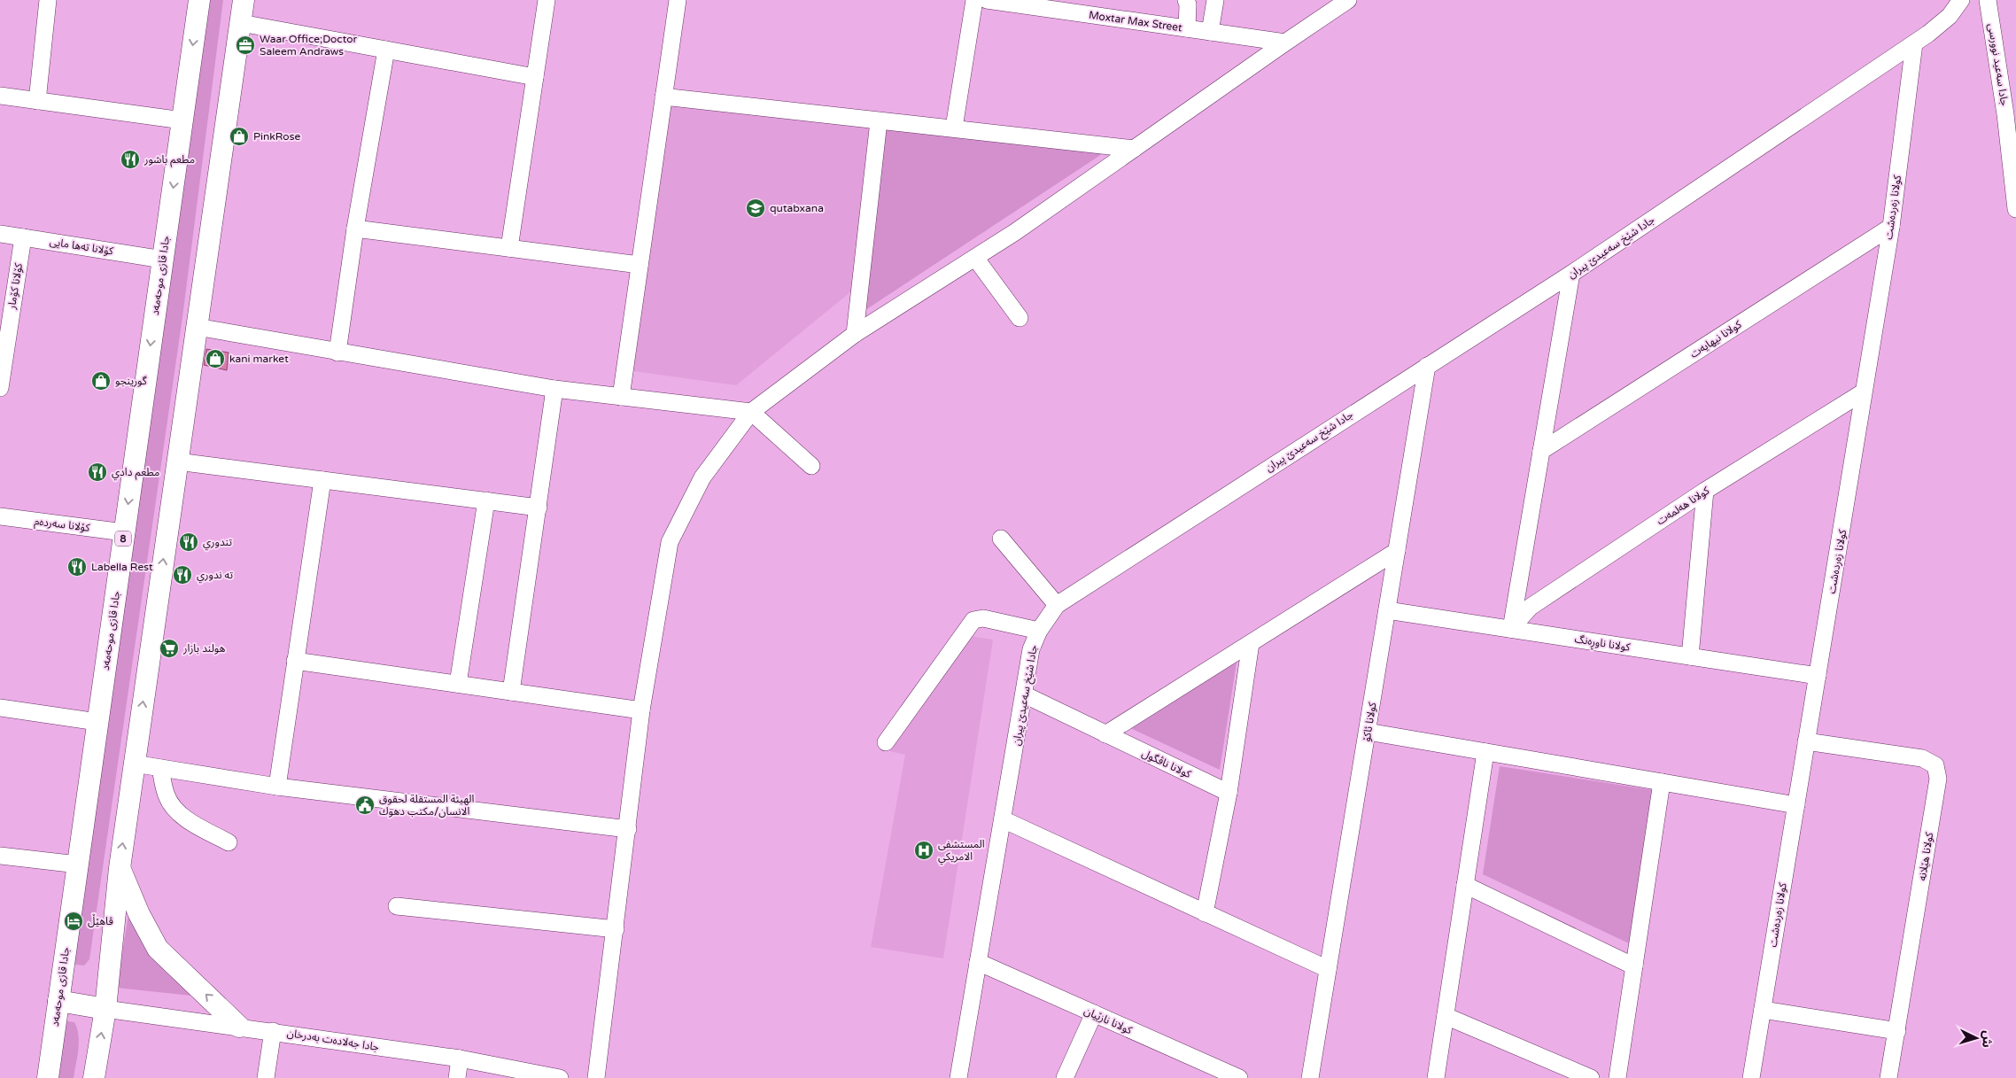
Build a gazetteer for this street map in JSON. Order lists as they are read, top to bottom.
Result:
{
  "streets": {
    "main road": ["جادا قازی موحەمەد", "8"],
    "street": [
      "Moxtar Max Street",
      "جادا سەعید نوورسی",
      "کولانا زەردەشت",
      "کۆلانا تەها مایی",
      "جادا شێخ سەعیدێ پیران",
      "کۆلانا کۆمار",
      "کولانا نیهایەت",
      "کولانا هەلمەت",
      "کۆلانا سەردەم",
      "کولانا ناوڕەنگ",
      "کولانا ئاکۆ",
      "کولانا ناڤگول",
      "کولانا هێلانە",
      "کولانا نازێیان",
      "جادا جەلادەت بەدرخان"
    ]
  },
  "crossings": [
    ["کولانا زەردەشت", "جادا شێخ سەعیدێ پیران"],
    ["کولانا زەردەشت", "کولانا نیهایەت"],
    ["کولانا زەردەشت", "کولانا هەلمەت"],
    ["کولانا زەردەشت", "کولانا ناوڕەنگ"],
    ["کولانا زەردەشت", "کولانا هێلانە"],
    ["کۆلانا تەها مایی", "جادا قازی موحەمەد"],
    ["کۆلانا تەها مایی", "کۆلانا کۆمار"],
    ["جادا شێخ سەعیدێ پیران", "کولانا ئاکۆ"],
    ["جادا شێخ سەعیدێ پیران", "کولانا ناڤگول"],
    ["جادا شێخ سەعیدێ پیران", "کولانا نازێیان"],
    ["جادا قازی موحەمەد", "کۆلانا سەردەم"],
    ["کولانا هەلمەت", "کولانا ناوڕەنگ"],
    ["کولانا ناوڕەنگ", "کولانا ئاکۆ"]
  ],
  "places": {
    "office": ["Waar Office;Doctor Saleem Andraws"],
    "shop": ["PinkRose", "kani market", "گورينجو"],
    "restaurant": [
      "مطعم باشور",
      "مطعم دادي",
      "تندوري",
      "Labella Rest",
      "ته ندوري"
    ],
    "school or university": ["qutabxana"],
    "supermarket": ["هولند بازار"],
    "public building": ["الهيئة المستقلة لحقوق الانسان/مكتب دهوك"],
    "hospital": ["المستشفى الامريكي"],
    "hotel": ["ڤاهێڵ"]
  },
  "north": "right"
}
